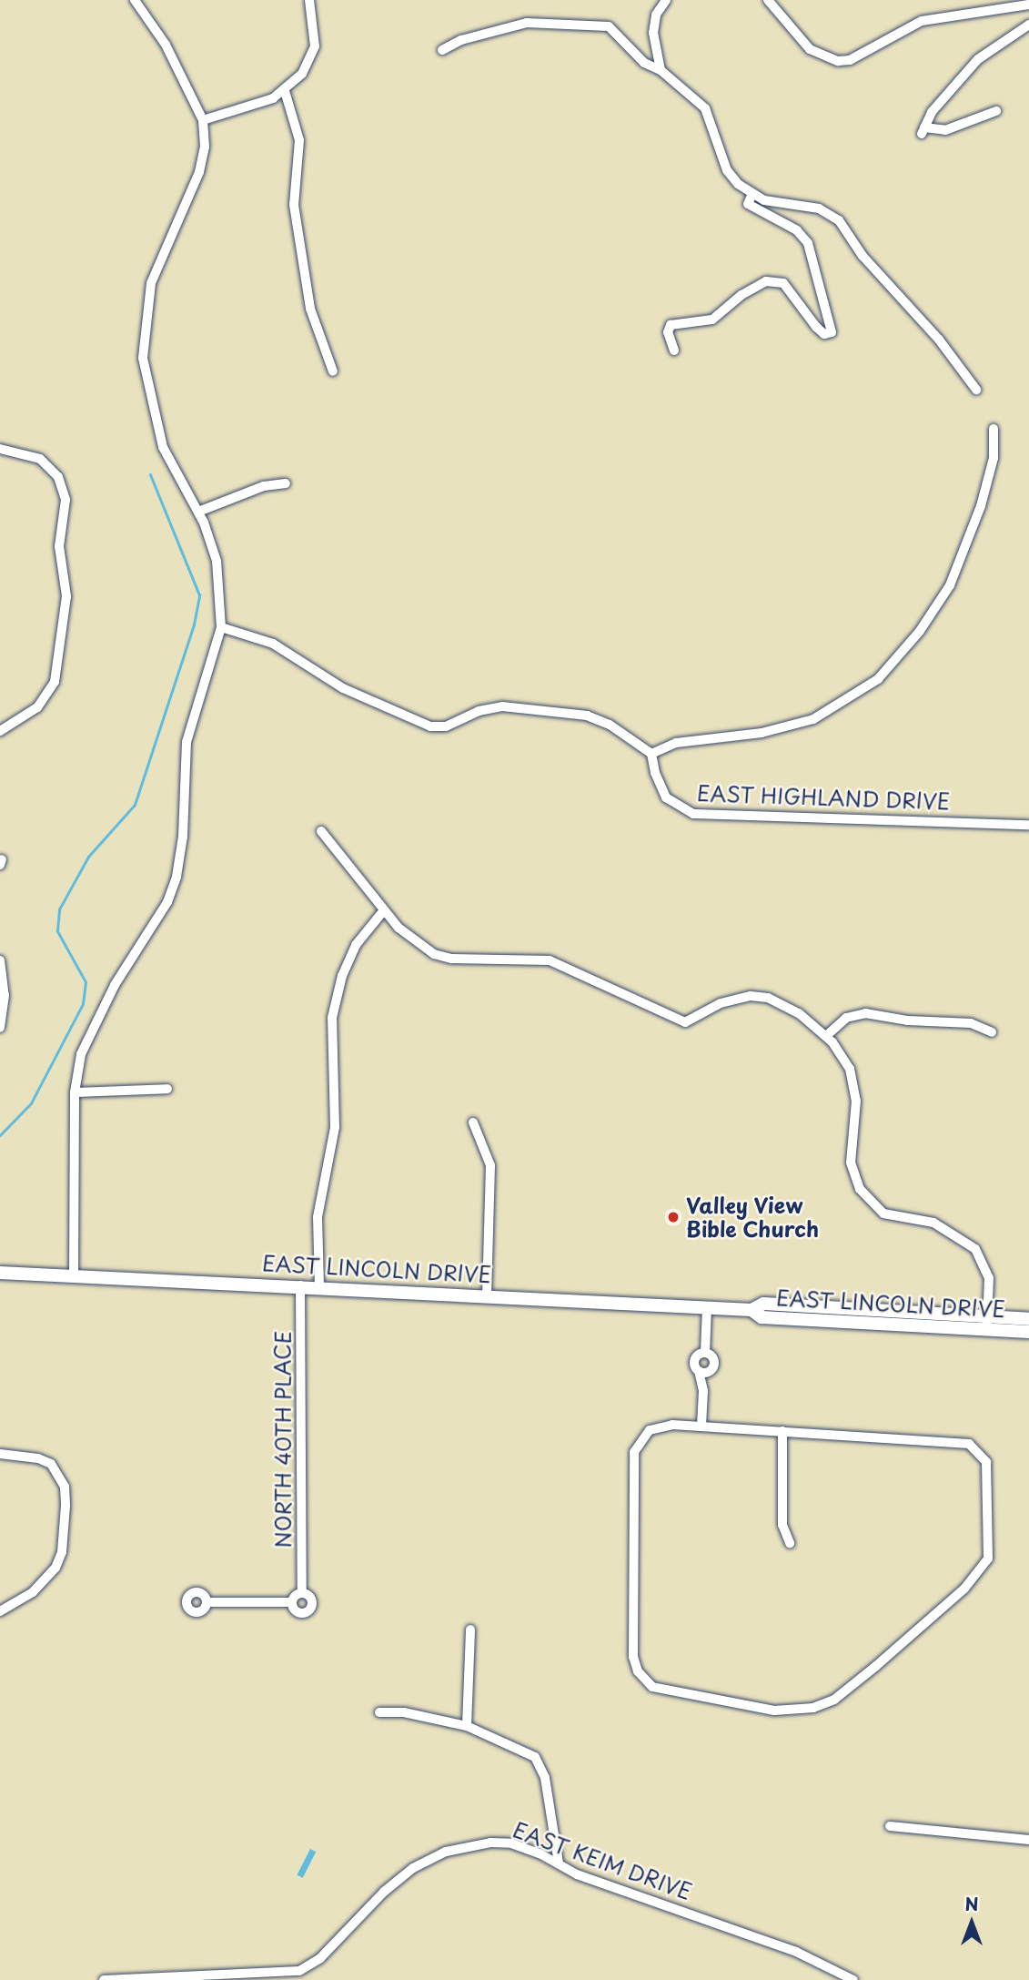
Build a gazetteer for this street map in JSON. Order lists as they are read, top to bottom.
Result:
{
  "streets": {
    "main road": ["EAST LINCOLN DRIVE"],
    "street": ["EAST HIGHLAND DRIVE", "NORTH 40TH PLACE", "EAST KEIM DRIVE"]
  },
  "crossings": [
    ["EAST LINCOLN DRIVE", "NORTH 40TH PLACE"]
  ],
  "places": ["Valley View Bible Church"],
  "north": "top"
}
